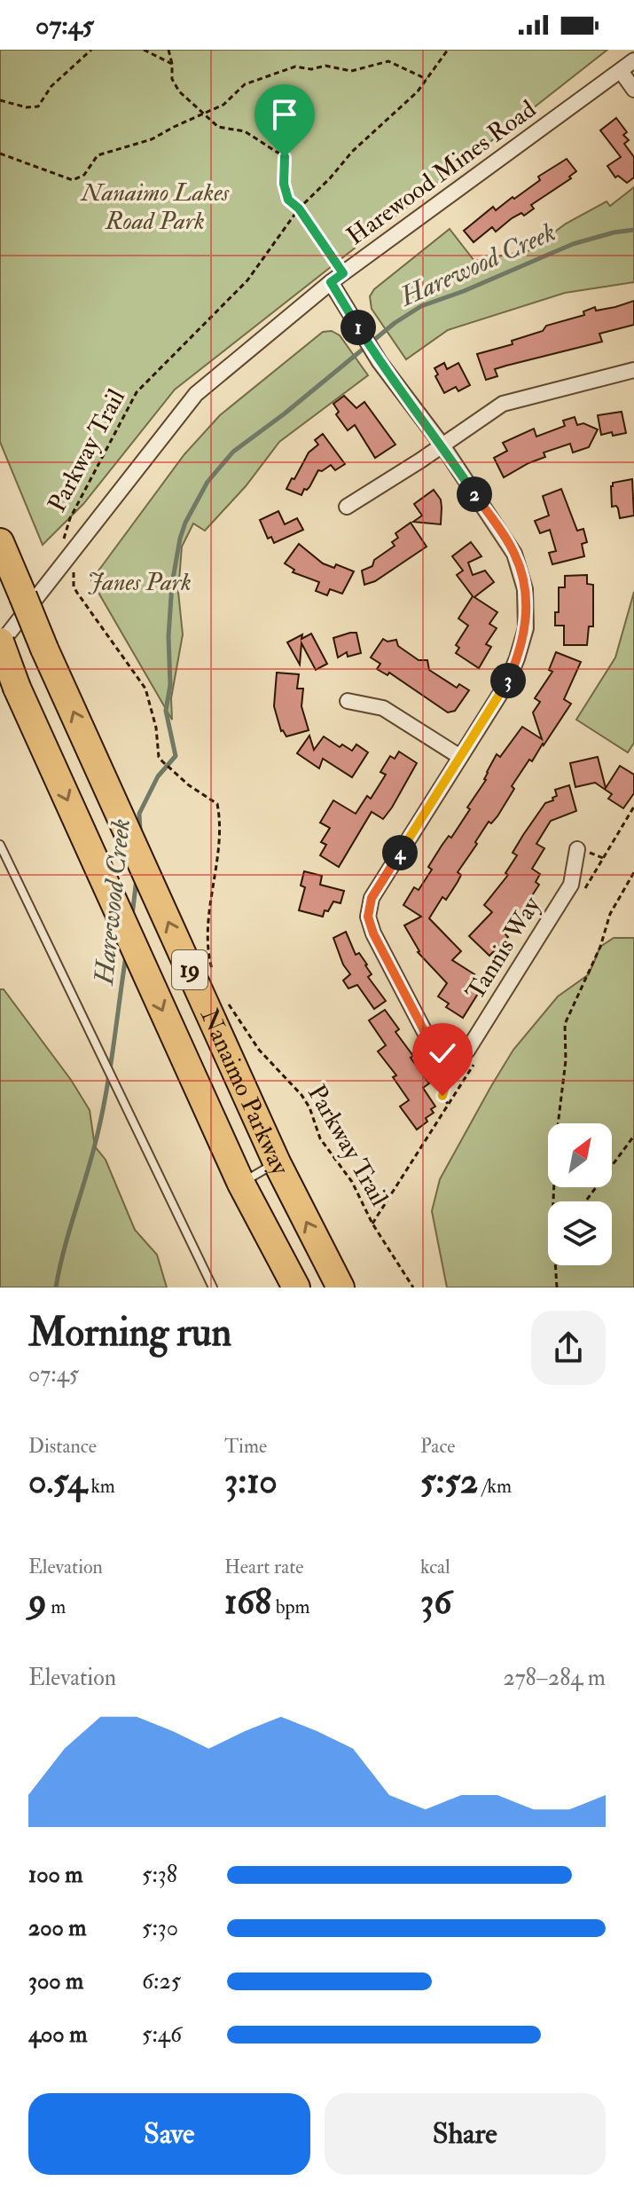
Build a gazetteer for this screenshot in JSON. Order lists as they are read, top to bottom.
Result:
{
  "streets": {
    "highway": ["19", "Nanaimo Parkway"],
    "street": ["Harewood Mines Road", "Tannis Way"],
    "path": ["Parkway Trail"]
  },
  "crossings": [
    ["Harewood Mines Road", "Parkway Trail"],
    ["Harewood Mines Road", "Nanaimo Parkway"]
  ],
  "water": ["Harewood Creek"],
  "parks": ["Nanaimo Lakes Road Park", "Janes Park"],
  "north": "top right",
  "page": {
    "status": "07:45",
    "pins": [
      "1",
      "2",
      "3",
      "4"
    ],
    "heading": ["Morning run", "07:45"],
    "stats": [
      ["Distance", "0.54 km"],
      ["Time", "3:10"],
      ["Pace", "5:52 /km"],
      ["Elevation", "9 m"],
      ["Heart rate", "168 bpm"],
      ["kcal", "36"]
    ],
    "chart": ["Elevation", "278–284 m"],
    "list": [
      {
        "name": "100 m",
        "note": "5:38"
      },
      {
        "name": "200 m",
        "note": "5:30"
      },
      {
        "name": "300 m",
        "note": "6:25"
      },
      {
        "name": "400 m",
        "note": "5:46"
      }
    ],
    "buttons": ["Save", "Share"]
  }
}
